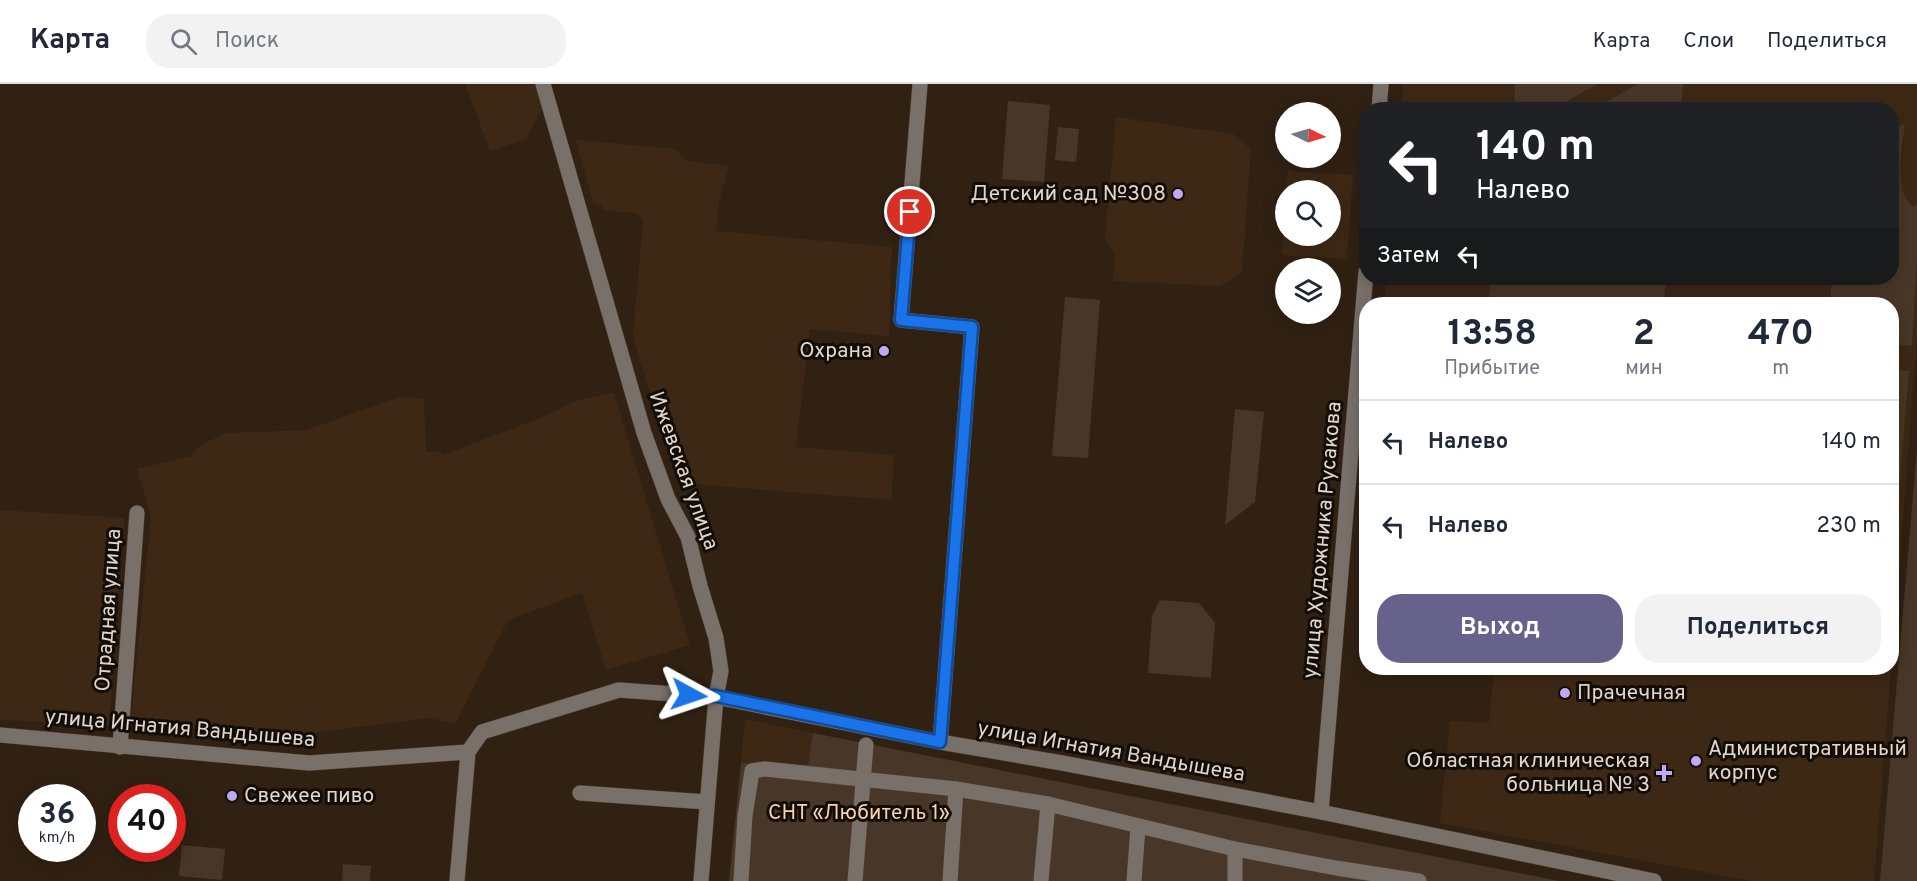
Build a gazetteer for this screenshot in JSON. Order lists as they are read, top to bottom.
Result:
{
  "streets": {
    "street": [
      "Ижевская улица",
      "улица Художника Русакова",
      "Отрадная улица",
      "улица Игнатия Вандышева"
    ]
  },
  "crossings": [
    ["Ижевская улица", "улица Игнатия Вандышева"],
    ["улица Художника Русакова", "улица Игнатия Вандышева"],
    ["Отрадная улица", "улица Игнатия Вандышева"]
  ],
  "parks": ["СНТ «Любитель 1»"],
  "places": {
    "other": [
      "Детский сад №308",
      "Охрана",
      "Прачечная",
      "Административный корпус",
      "Свежее пиво"
    ],
    "health": ["Областная клиническая больница № 3"]
  },
  "north": "right",
  "page": {
    "header": "Карта",
    "search": "Поиск",
    "nav": ["Карта", "Слои", "Поделиться"],
    "turn": ["140 m", "Налево"],
    "then": "Затем",
    "eta": [
      "13:58",
      "Прибытие",
      "2",
      "мин",
      "470",
      "m"
    ],
    "list": [
      {
        "name": "Налево",
        "value": "140 m"
      },
      {
        "name": "Налево",
        "value": "230 m"
      }
    ],
    "buttons": ["Выход", "Поделиться"],
    "speed": "36 km/h",
    "limit": "40"
  }
}
